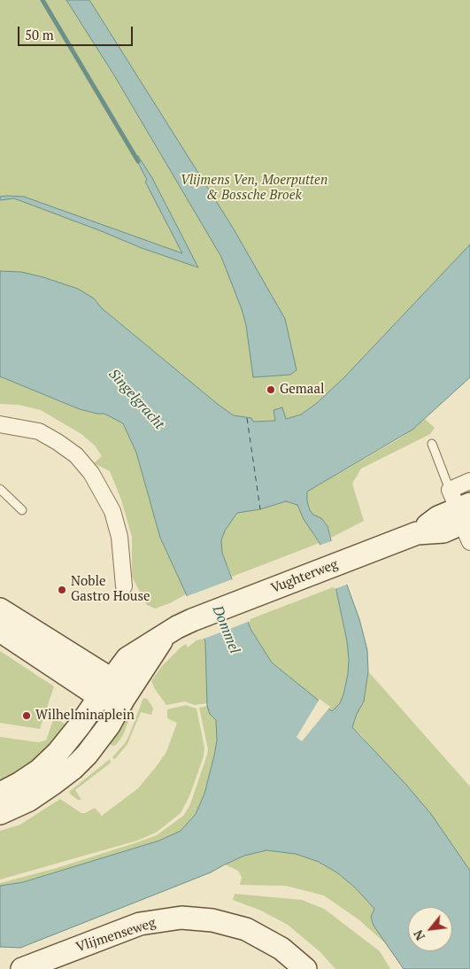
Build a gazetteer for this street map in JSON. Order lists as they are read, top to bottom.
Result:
{
  "streets": {
    "main road": ["Vughterweg", "Vlijmenseweg"]
  },
  "water": ["Singelgracht", "Dommel"],
  "parks": ["Vlijmens Ven, Moerputten & Bossche Broek"],
  "places": ["Gemaal", "Noble Gastro House", "Wilhelminaplein"],
  "scale_bar": "50 m",
  "north": "bottom left"
}
